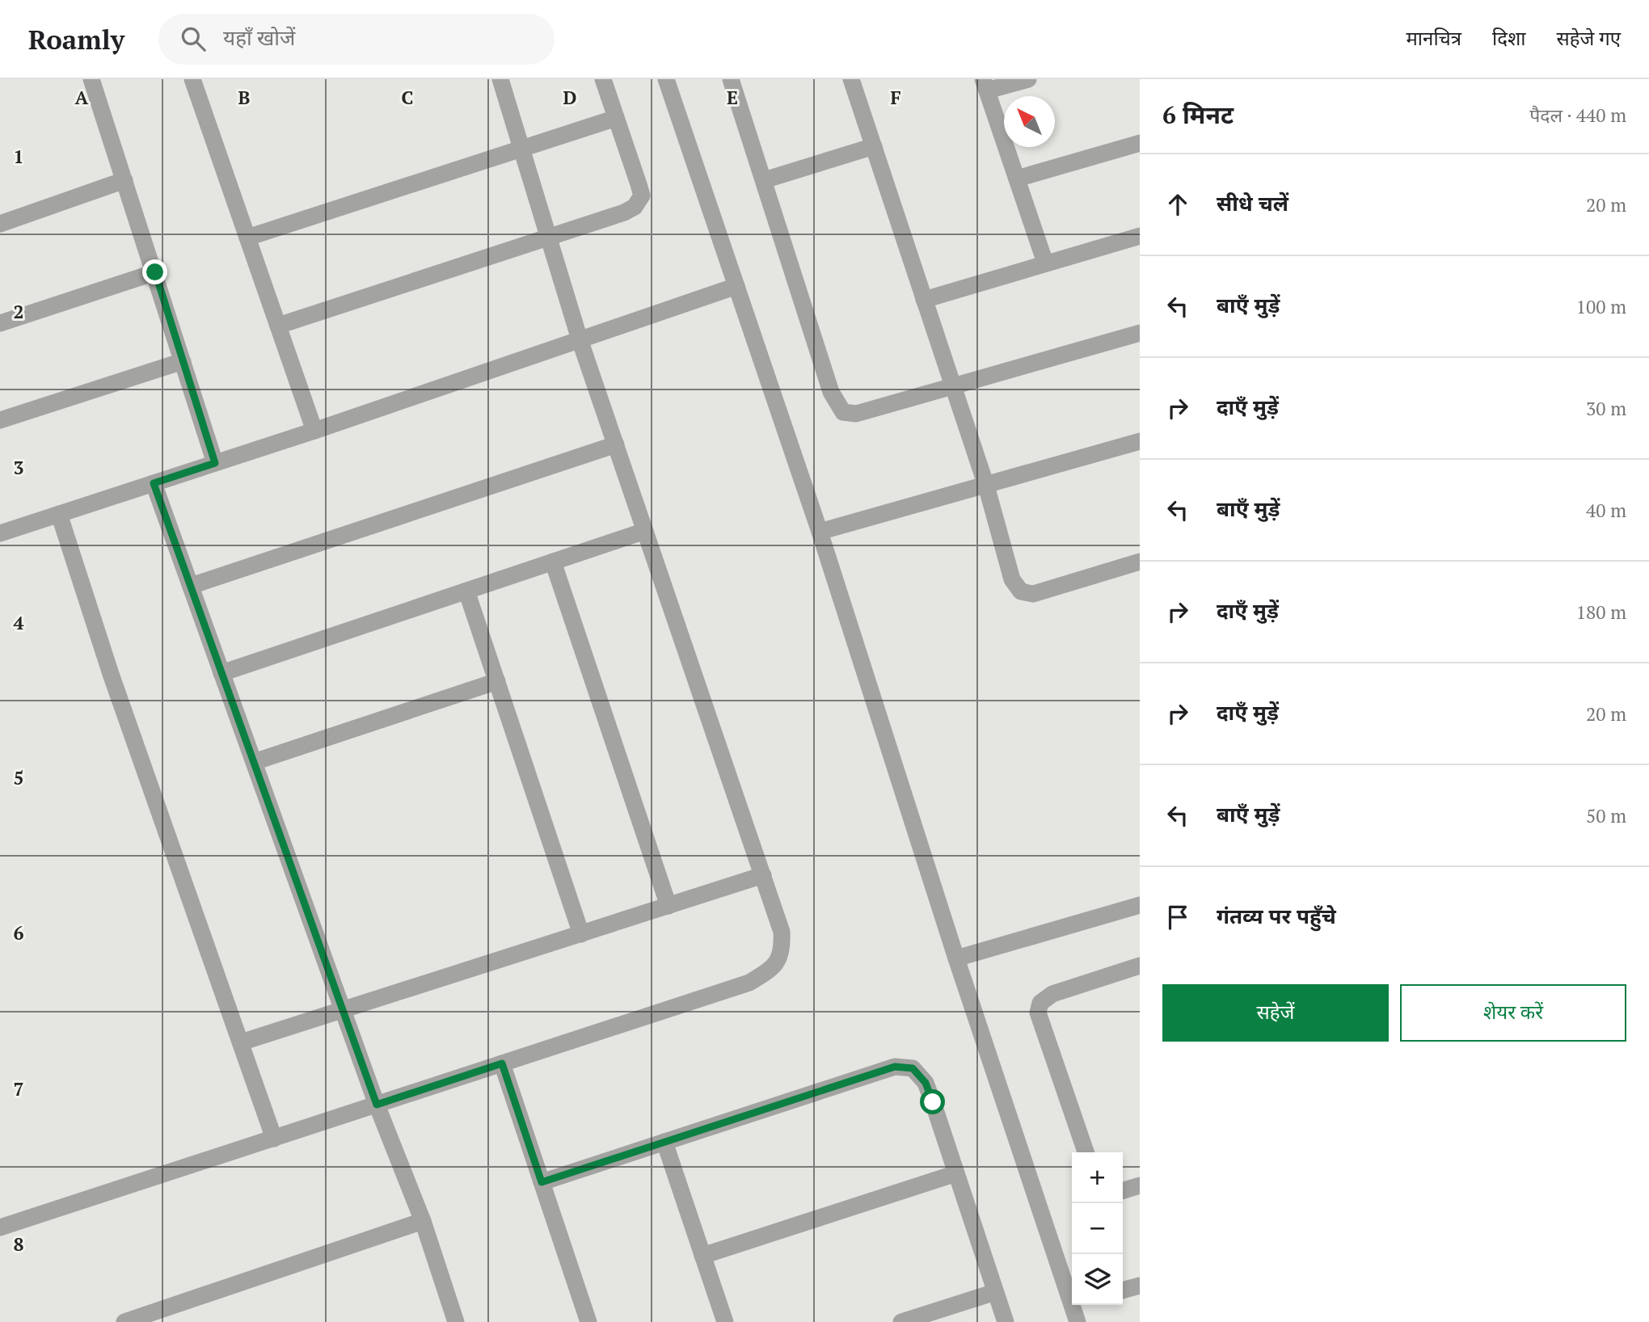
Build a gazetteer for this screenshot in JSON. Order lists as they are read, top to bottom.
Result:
{
  "north": "top left",
  "page": {
    "header": "Roamly",
    "search": "यहाँ खोजें",
    "nav": ["मानचित्र", "दिशा", "सहेजे गए"],
    "heading": ["6 मिनट", "पैदल · 440 m"],
    "list": [
      ["सीधे चलें", "20 m"],
      ["बाएँ मुड़ें", "100 m"],
      ["दाएँ मुड़ें", "30 m"],
      ["बाएँ मुड़ें", "40 m"],
      ["दाएँ मुड़ें", "180 m"],
      ["दाएँ मुड़ें", "20 m"],
      ["बाएँ मुड़ें", "50 m"],
      "गंतव्य पर पहुँचे"
    ],
    "buttons": ["सहेजें", "शेयर करें"],
    "map_buttons": ["+", "−"]
  },
  "grid": {
    "columns": [
      "A",
      "B",
      "C",
      "D",
      "E",
      "F"
    ],
    "rows": [
      "1",
      "2",
      "3",
      "4",
      "5",
      "6",
      "7",
      "8"
    ]
  }
}
